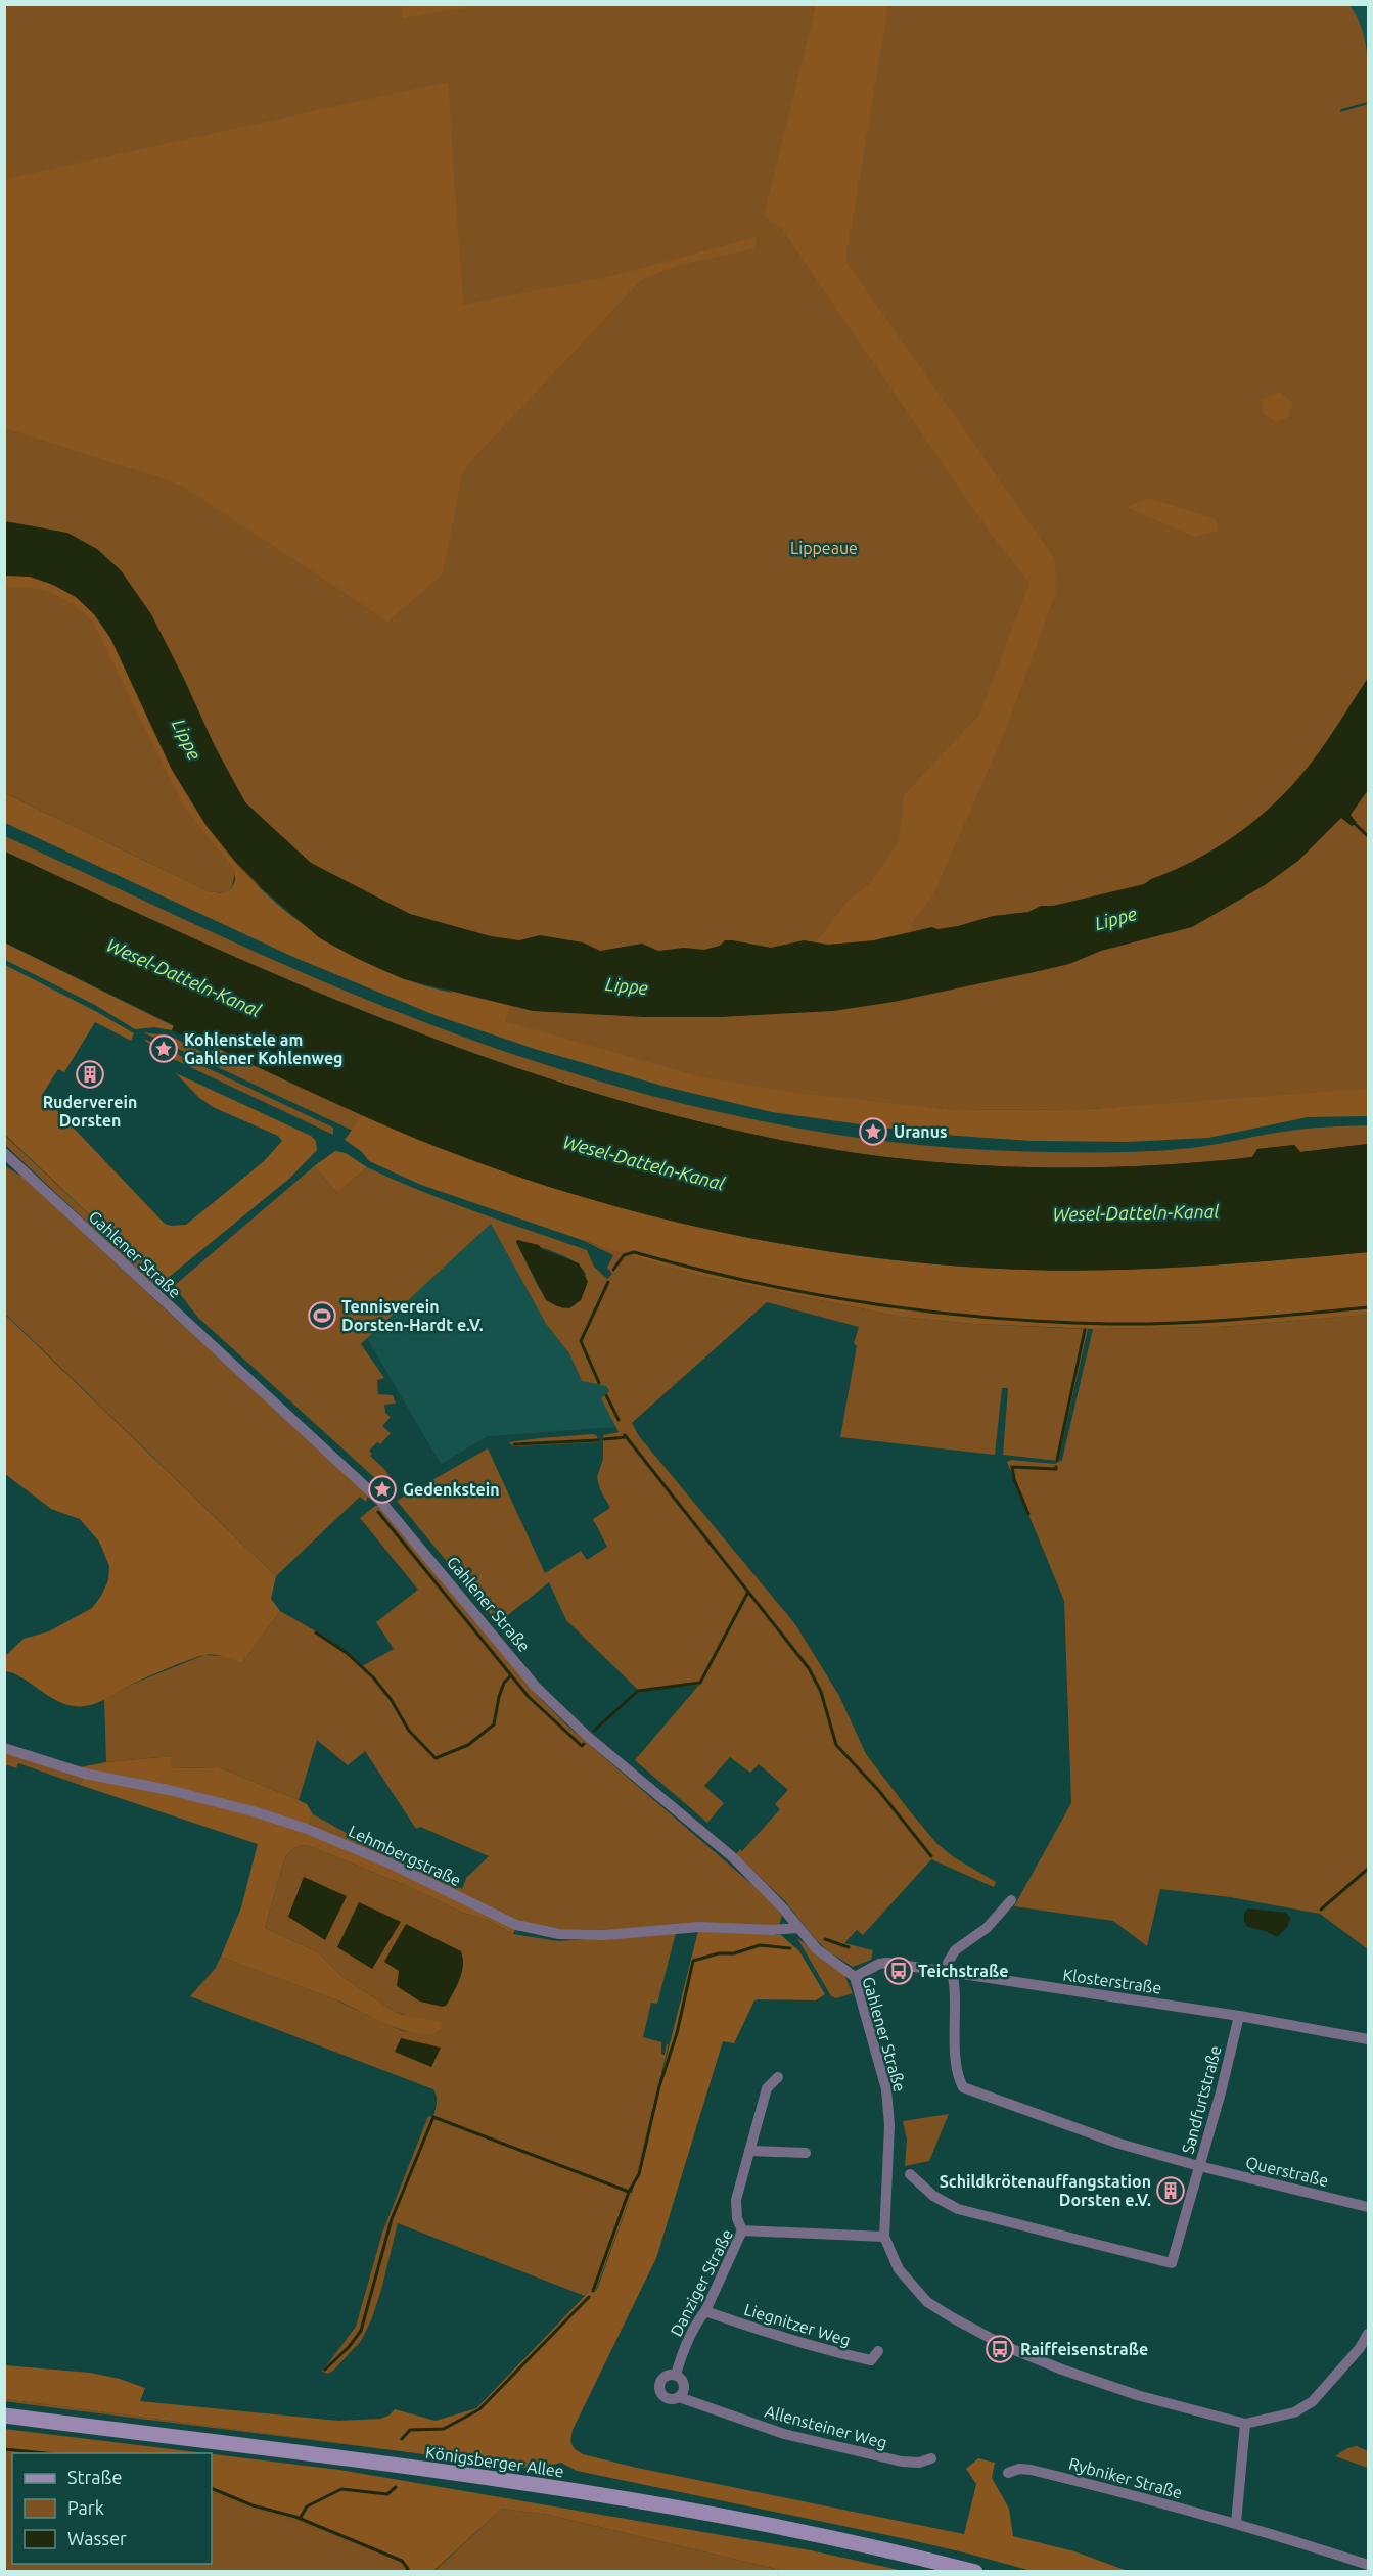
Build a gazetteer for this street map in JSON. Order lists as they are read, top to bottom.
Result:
{
  "streets": {
    "main road": ["Königsberger Allee"],
    "street": [
      "Gahlener Straße",
      "Lehmbergstraße",
      "Klosterstraße",
      "Sandfurtstraße",
      "Querstraße",
      "Danziger Straße",
      "Liegnitzer Weg",
      "Allensteiner Weg",
      "Rybniker Straße"
    ]
  },
  "crossings": [
    ["Gahlener Straße", "Lehmbergstraße"],
    ["Gahlener Straße", "Klosterstraße"],
    ["Gahlener Straße", "Danziger Straße"],
    ["Klosterstraße", "Sandfurtstraße"],
    ["Sandfurtstraße", "Querstraße"],
    ["Danziger Straße", "Liegnitzer Weg"],
    ["Danziger Straße", "Allensteiner Weg"]
  ],
  "water": ["Lippe", "Wesel-Datteln-Kanal"],
  "parks": ["Lippeaue"],
  "places": {
    "place": ["Kohlenstele am Gahlener Kohlenweg", "Uranus", "Gedenkstein"],
    "building": ["Ruderverein Dorsten", "Schildkrötenauffangstation Dorsten e.V."],
    "sports": ["Tennisverein Dorsten-Hardt e.V."],
    "bus stop": ["Teichstraße", "Raiffeisenstraße"]
  },
  "legend": ["Straße", "Park", "Wasser"]
}
